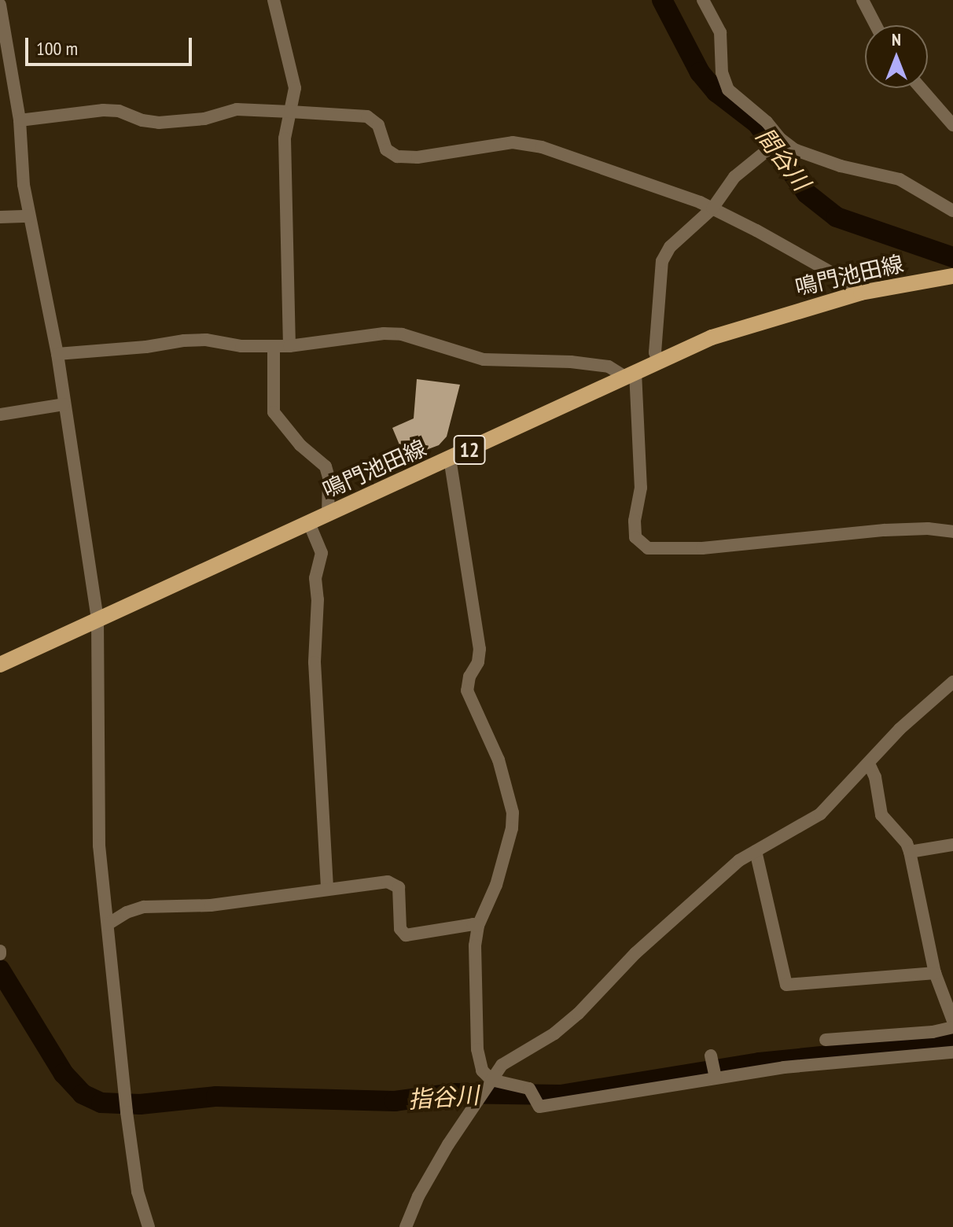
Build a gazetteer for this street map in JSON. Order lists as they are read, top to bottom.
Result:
{
  "streets": {
    "main road": ["鳴門池田線", "12"]
  },
  "water": ["間谷川", "指谷川"],
  "scale_bar": "100 m",
  "north": "top"
}
